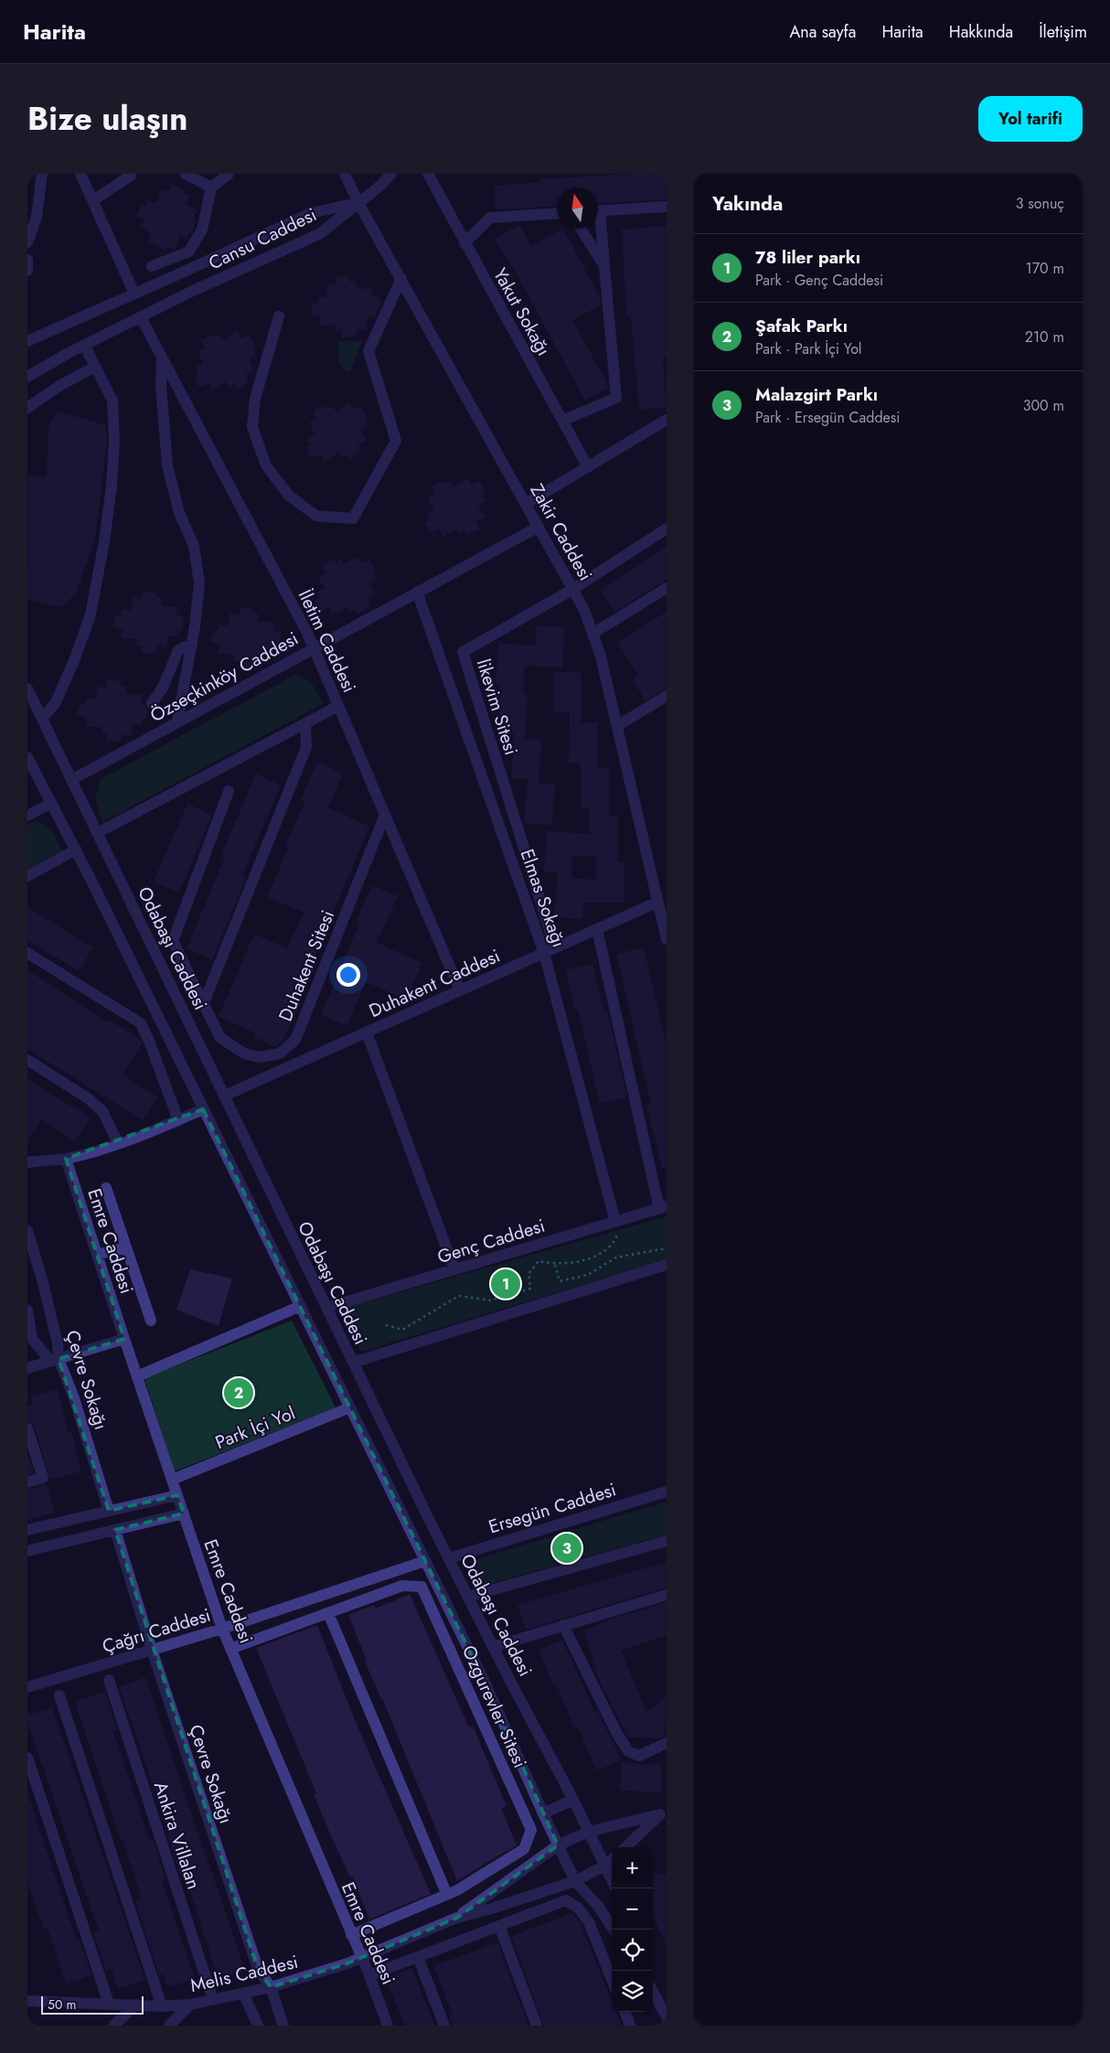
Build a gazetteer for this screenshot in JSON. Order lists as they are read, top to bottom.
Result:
{
  "streets": {
    "street": [
      "Cansu Caddesi",
      "Yakut Sokağı",
      "Zakir Caddesi",
      "İletim Caddesi",
      "Özseçkinköy Caddesi",
      "likevim Sitesi",
      "Elmas Sokağı",
      "Odabaşı Caddesi",
      "Duhakent Sitesi",
      "Duhakent Caddesi",
      "Emre Caddesi",
      "Genç Caddesi",
      "Çevre Sokağı",
      "Park İçi Yol",
      "Ersegün Caddesi",
      "Çağrı Caddesi",
      "Ozgurevler Sitesi",
      "Ankira Villalan",
      "Melis Caddesi"
    ]
  },
  "crossings": [
    ["Cansu Caddesi", "Zakir Caddesi"],
    ["Cansu Caddesi", "İletim Caddesi"],
    ["Zakir Caddesi", "Özseçkinköy Caddesi"],
    ["Zakir Caddesi", "likevim Sitesi"],
    ["Zakir Caddesi", "Duhakent Caddesi"],
    ["İletim Caddesi", "Özseçkinköy Caddesi"],
    ["İletim Caddesi", "Duhakent Sitesi"],
    ["İletim Caddesi", "Duhakent Caddesi"],
    ["Özseçkinköy Caddesi", "Elmas Sokağı"],
    ["Özseçkinköy Caddesi", "Odabaşı Caddesi"],
    ["likevim Sitesi", "Duhakent Caddesi"],
    ["Elmas Sokağı", "Duhakent Caddesi"],
    ["Elmas Sokağı", "Genç Caddesi"],
    ["Odabaşı Caddesi", "Duhakent Caddesi"],
    ["Odabaşı Caddesi", "Genç Caddesi"],
    ["Odabaşı Caddesi", "Ersegün Caddesi"],
    ["Odabaşı Caddesi", "Melis Caddesi"],
    ["Emre Caddesi", "Park İçi Yol"],
    ["Emre Caddesi", "Çağrı Caddesi"],
    ["Emre Caddesi", "Ozgurevler Sitesi"],
    ["Emre Caddesi", "Melis Caddesi"],
    ["Çevre Sokağı", "Çağrı Caddesi"],
    ["Çevre Sokağı", "Melis Caddesi"],
    ["Ankira Villalan", "Melis Caddesi"]
  ],
  "scale_bar": "50 m",
  "north": "top",
  "page": {
    "header": "Harita",
    "nav": [
      "Ana sayfa",
      "Harita",
      "Hakkında",
      "İletişim"
    ],
    "title": "Bize ulaşın",
    "buttons": "Yol tarifi",
    "heading": ["Yakında", "3 sonuç"],
    "list": [
      {
        "mark": "1",
        "name": "78 liler parkı",
        "note": "Park · Genç Caddesi",
        "value": "170 m"
      },
      {
        "mark": "2",
        "name": "Şafak Parkı",
        "note": "Park · Park İçi Yol",
        "value": "210 m"
      },
      {
        "mark": "3",
        "name": "Malazgirt Parkı",
        "note": "Park · Ersegün Caddesi",
        "value": "300 m"
      }
    ],
    "pins": ["1", "2", "3"],
    "map_buttons": ["+", "−"],
    "scale": "50 m"
  }
}
